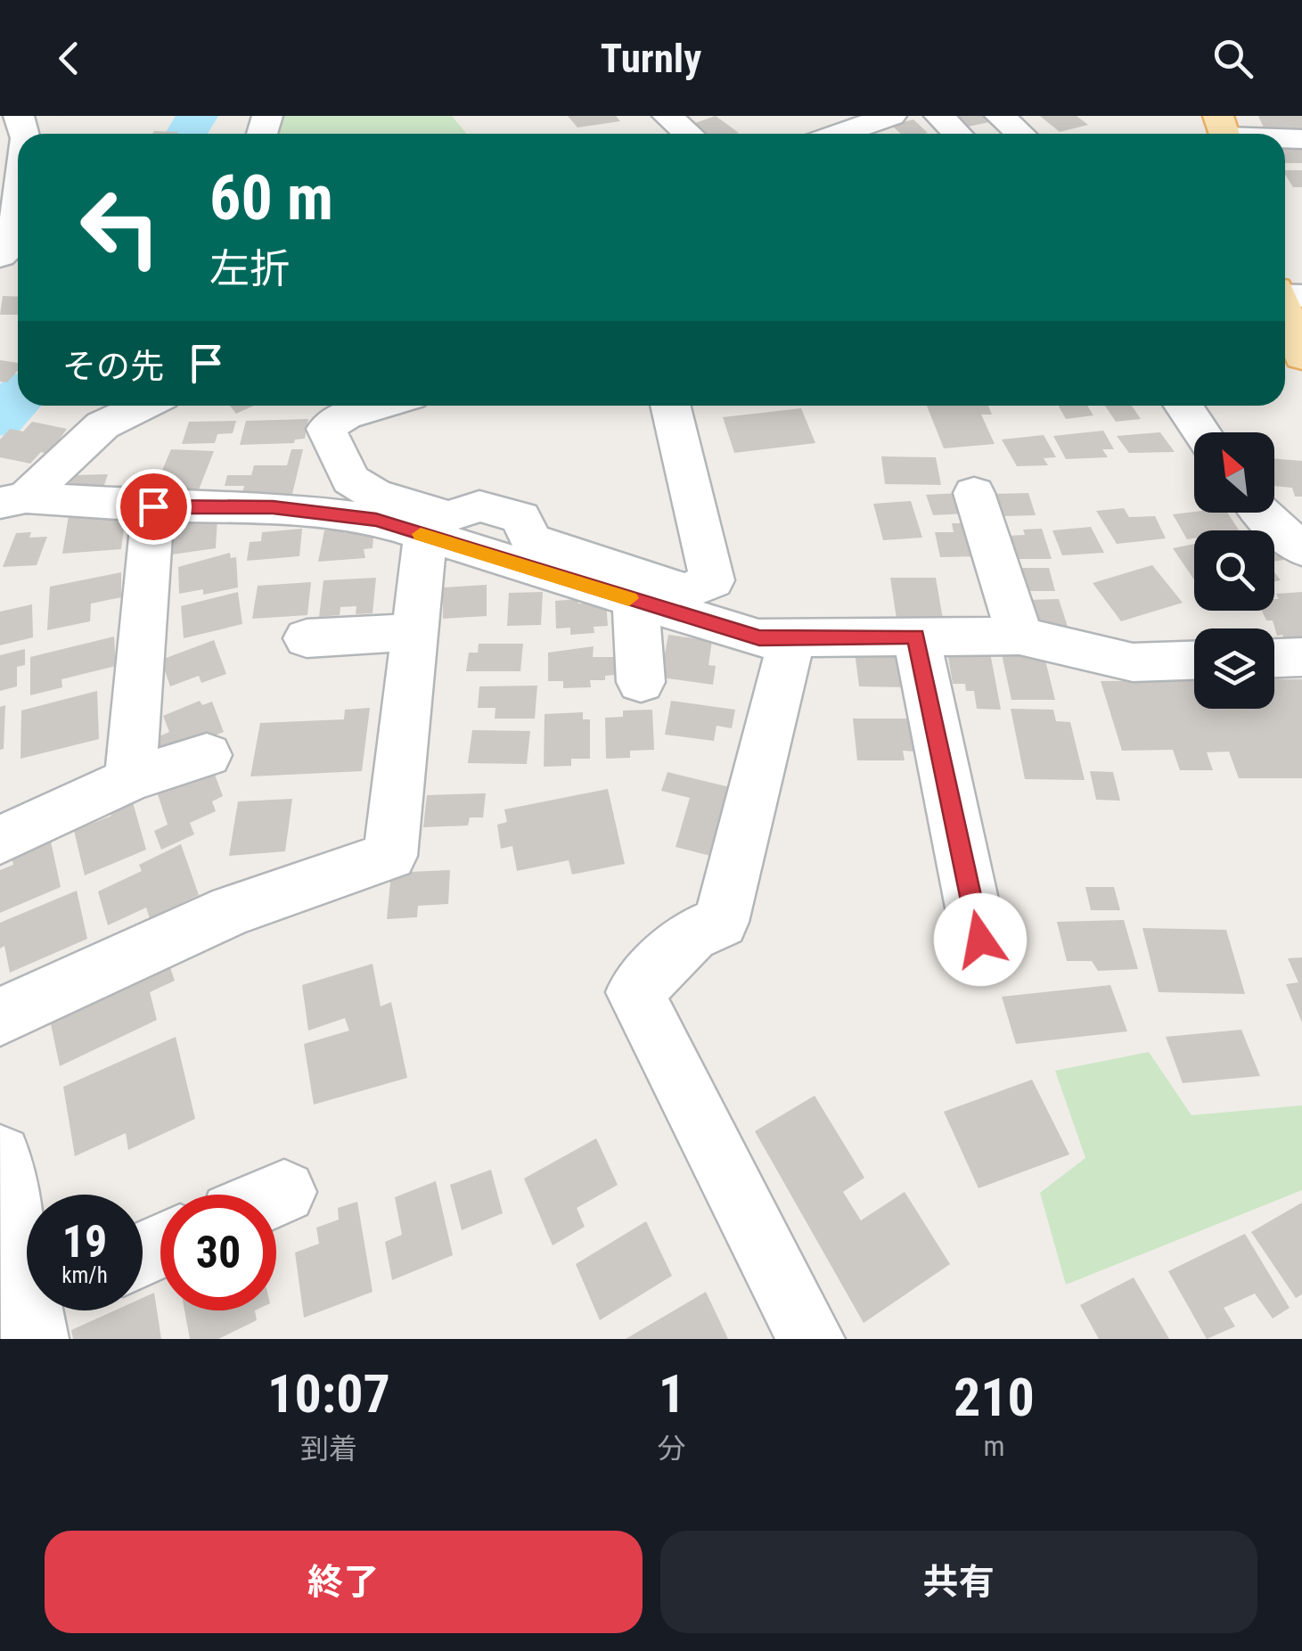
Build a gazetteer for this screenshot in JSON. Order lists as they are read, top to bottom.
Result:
{
  "north": "top left",
  "page": {
    "header": "Turnly",
    "turn": ["60 m", "左折"],
    "then": "その先",
    "speed": "19 km/h",
    "limit": "30",
    "eta": [
      "10:07",
      "到着",
      "1",
      "分",
      "210",
      "m"
    ],
    "buttons": ["終了", "共有"]
  }
}
